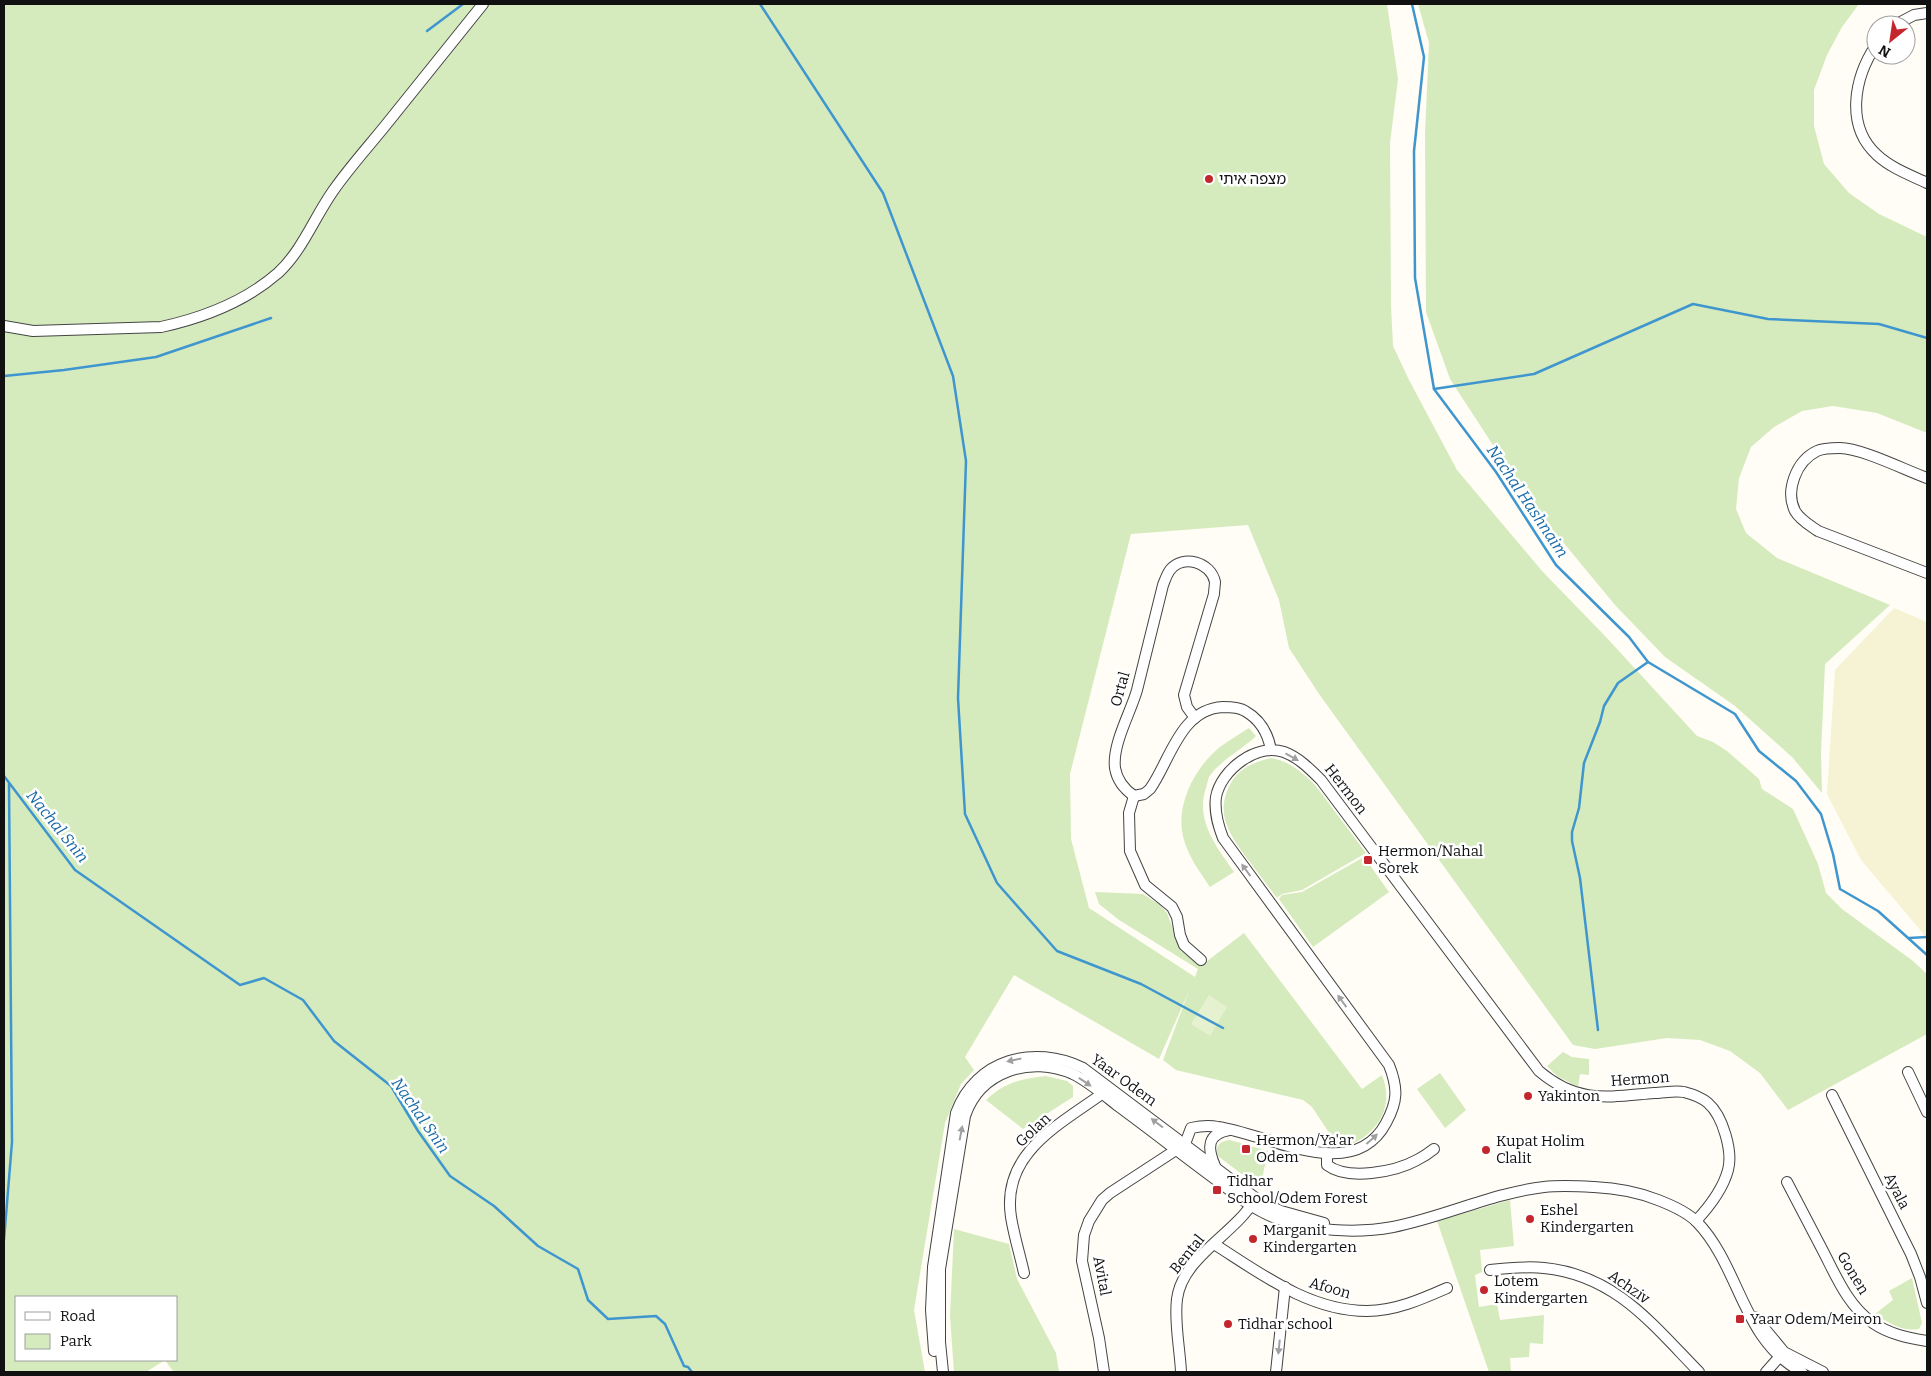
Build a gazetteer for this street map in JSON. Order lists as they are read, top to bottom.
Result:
{
  "streets": {
    "street": [
      "Ortal",
      "Hermon",
      "Yaar Odem",
      "Golan",
      "Ayala",
      "Bental",
      "Gonen",
      "Avital",
      "Achziv",
      "Afoon"
    ]
  },
  "crossings": [
    ["Hermon", "Yaar Odem"],
    ["Yaar Odem", "Golan"],
    ["Yaar Odem", "Bental"],
    ["Yaar Odem", "Avital"],
    ["Bental", "Afoon"]
  ],
  "one_way": ["Hermon"],
  "water": ["Nachal Hashnaim", "Nachal Snin"],
  "places": {
    "other": [
      "מצפה איתי",
      "Yakinton",
      "Kupat Holim Clalit",
      "Eshel Kindergarten",
      "Marganit Kindergarten",
      "Lotem Kindergarten",
      "Tidhar school"
    ],
    "transit": [
      "Hermon/Nahal Sorek",
      "Hermon/Ya'ar Odem",
      "Tidhar School/Odem Forest",
      "Yaar Odem/Meiron"
    ]
  },
  "legend": ["Road", "Park"],
  "north": "bottom left"
}
